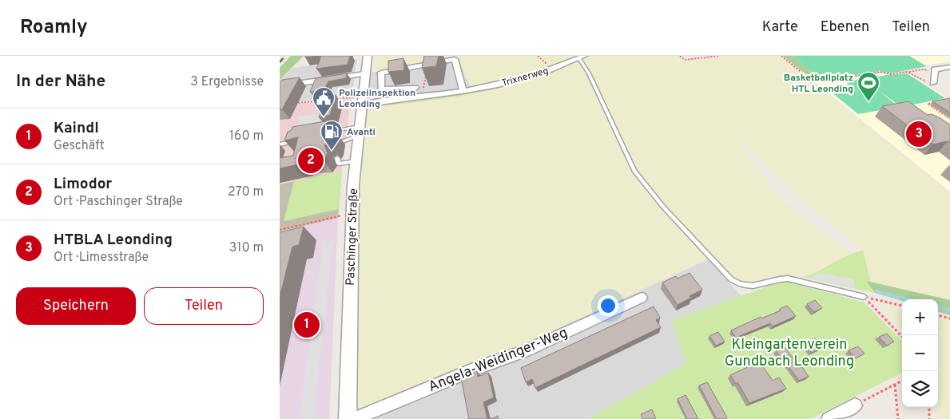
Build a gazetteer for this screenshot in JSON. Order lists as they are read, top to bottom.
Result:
{
  "streets": {
    "street": ["Trixnerweg", "Paschinger Straße", "Angela-Weidinger-Weg"]
  },
  "crossings": [
    ["Trixnerweg", "Paschinger Straße"]
  ],
  "parks": ["Kleingartenverein Gundbach Leonding"],
  "places": {
    "sports": ["Basketballplatz HTL Leonding"],
    "public building": ["Polizeiinspektion Leonding"],
    "fuel station": ["Avanti"]
  },
  "page": {
    "header": "Roamly",
    "nav": ["Karte", "Ebenen", "Teilen"],
    "heading": ["In der Nähe", "3 Ergebnisse"],
    "list": [
      {
        "mark": "1",
        "name": "Kaindl",
        "note": "Geschäft",
        "value": "160 m"
      },
      {
        "mark": "2",
        "name": "Limodor",
        "note": "Ort · Paschinger Straße",
        "value": "270 m"
      },
      {
        "mark": "3",
        "name": "HTBLA Leonding",
        "note": "Ort · Limesstraße",
        "value": "310 m"
      }
    ],
    "pins": ["3", "2", "1"],
    "buttons": ["Speichern", "Teilen"],
    "map_buttons": ["+", "−"]
  }
}
